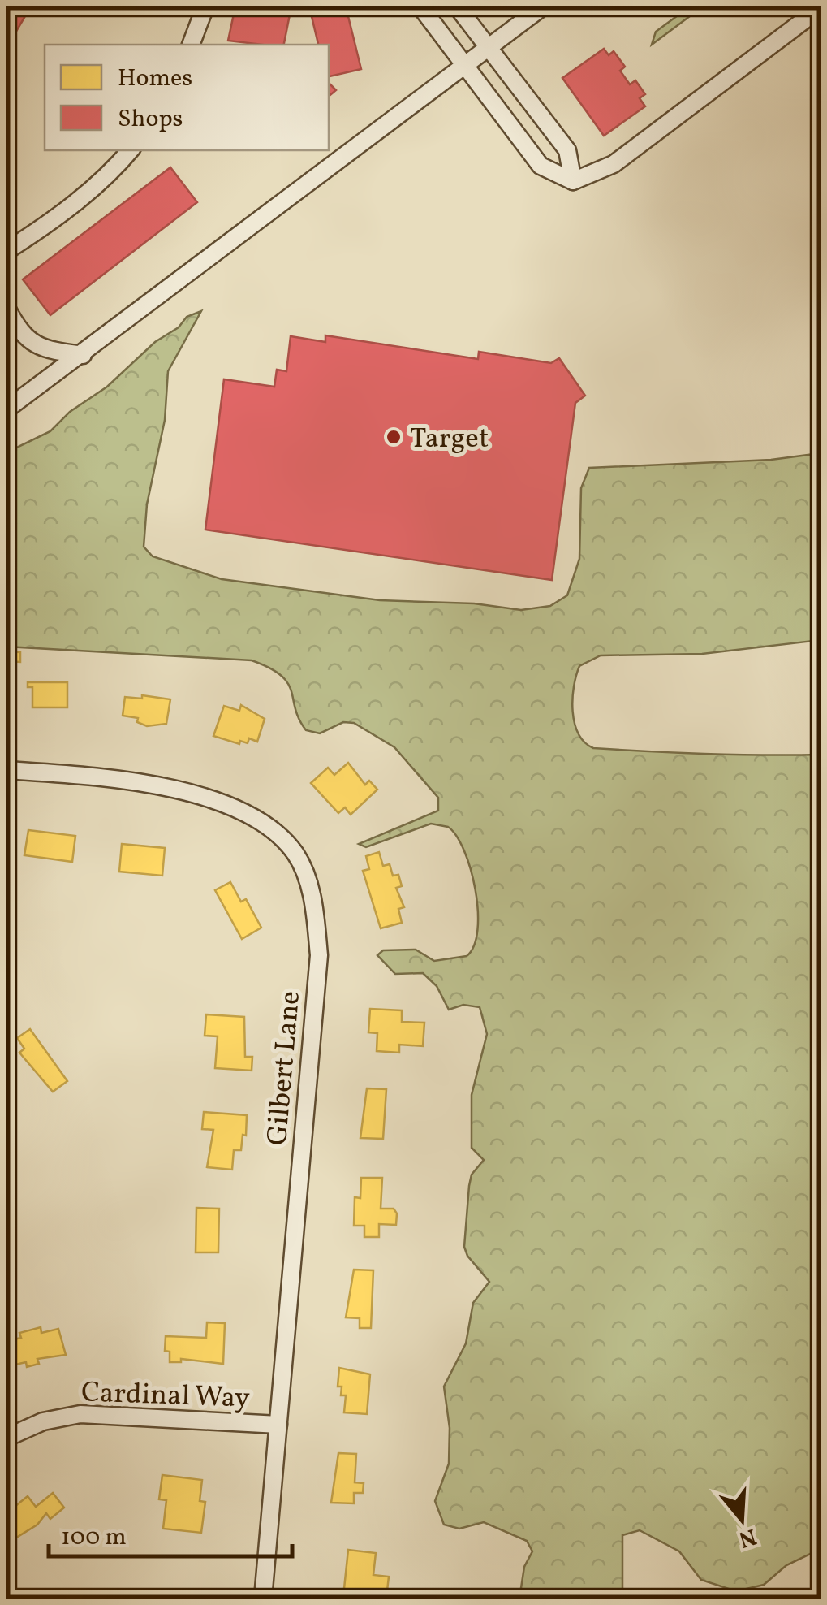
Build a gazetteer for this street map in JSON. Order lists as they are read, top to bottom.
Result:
{
  "streets": {
    "street": ["Gilbert Lane", "Cardinal Way"]
  },
  "crossings": [
    ["Gilbert Lane", "Cardinal Way"]
  ],
  "places": ["Target"],
  "legend": ["Homes", "Shops"],
  "scale_bar": "100 m",
  "north": "bottom"
}
